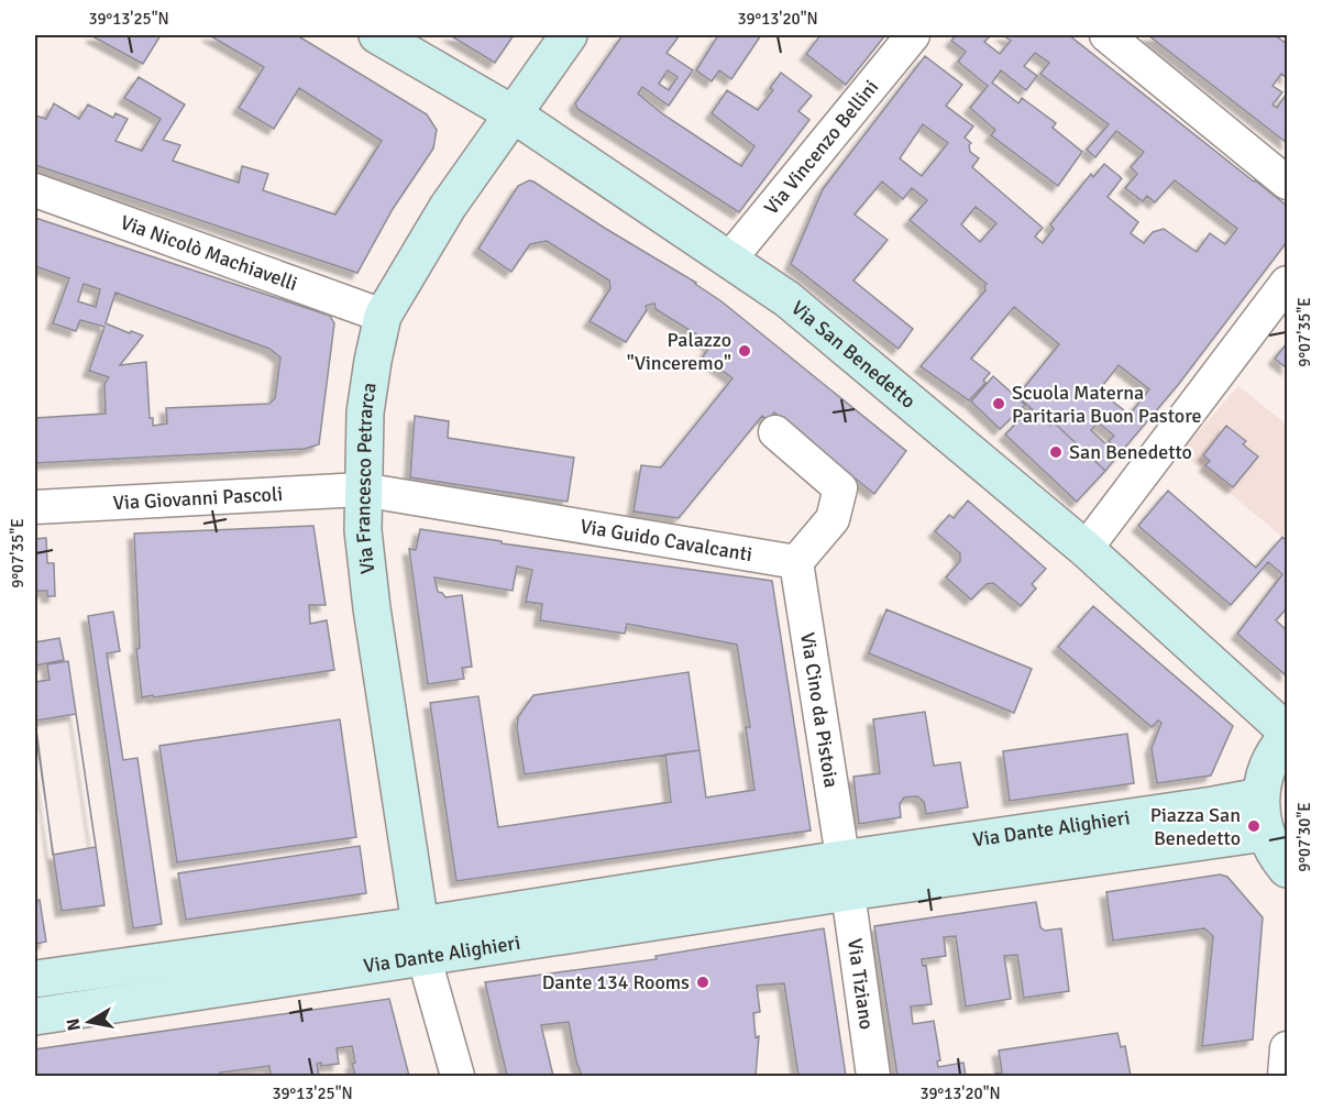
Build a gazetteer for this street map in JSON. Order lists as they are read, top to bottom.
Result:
{
  "streets": {
    "street": [
      "Via Vincenzo Bellini",
      "Via Nicolò Machiavelli",
      "Via San Benedetto",
      "Via Francesco Petrarca",
      "Via Giovanni Pascoli",
      "Via Guido Cavalcanti",
      "Via Cino da Pistoia",
      "Via Dante Alighieri",
      "Via Tiziano"
    ]
  },
  "crossings": [
    ["Via Vincenzo Bellini", "Via San Benedetto"],
    ["Via Nicolò Machiavelli", "Via Francesco Petrarca"],
    ["Via San Benedetto", "Via Francesco Petrarca"],
    ["Via Francesco Petrarca", "Via Giovanni Pascoli"],
    ["Via Francesco Petrarca", "Via Guido Cavalcanti"],
    ["Via Francesco Petrarca", "Via Dante Alighieri"],
    ["Via Giovanni Pascoli", "Via Guido Cavalcanti"],
    ["Via Guido Cavalcanti", "Via Cino da Pistoia"],
    ["Via Cino da Pistoia", "Via Dante Alighieri"],
    ["Via Cino da Pistoia", "Via Tiziano"],
    ["Via Dante Alighieri", "Via Tiziano"]
  ],
  "places": [
    "Palazzo \"Vinceremo\"",
    "Scuola Materna Paritaria Buon Pastore",
    "San Benedetto",
    "Piazza San Benedetto",
    "Dante 134 Rooms"
  ],
  "north": "left",
  "coordinates": [
    "39°13'25\"N",
    "39°13'20\"N",
    "9°07'35\"E",
    "9°07'30\"E"
  ]
}
